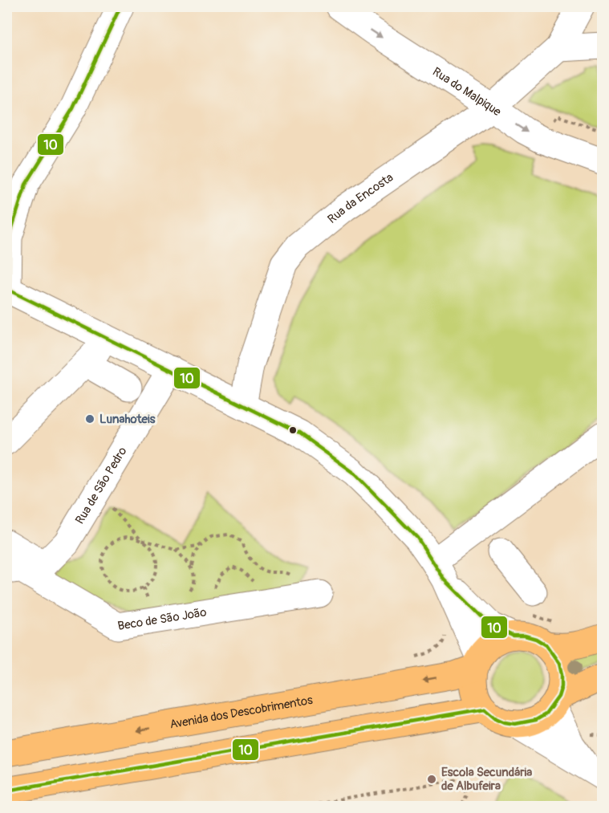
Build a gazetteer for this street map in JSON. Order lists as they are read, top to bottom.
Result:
{
  "streets": {
    "main road": ["Avenida dos Descobrimentos"],
    "street": [
      "Rua do Malpique",
      "Rua da Encosta",
      "Rua de São Pedro",
      "Beco de São João"
    ]
  },
  "crossings": [
    ["Rua do Malpique", "Rua da Encosta"],
    ["Rua de São Pedro", "Beco de São João"]
  ],
  "one_way": ["Rua do Malpique"],
  "places": ["Lunahoteis", "Escola Secundária de Albufeira"],
  "lines": ["transit line 10"]
}
